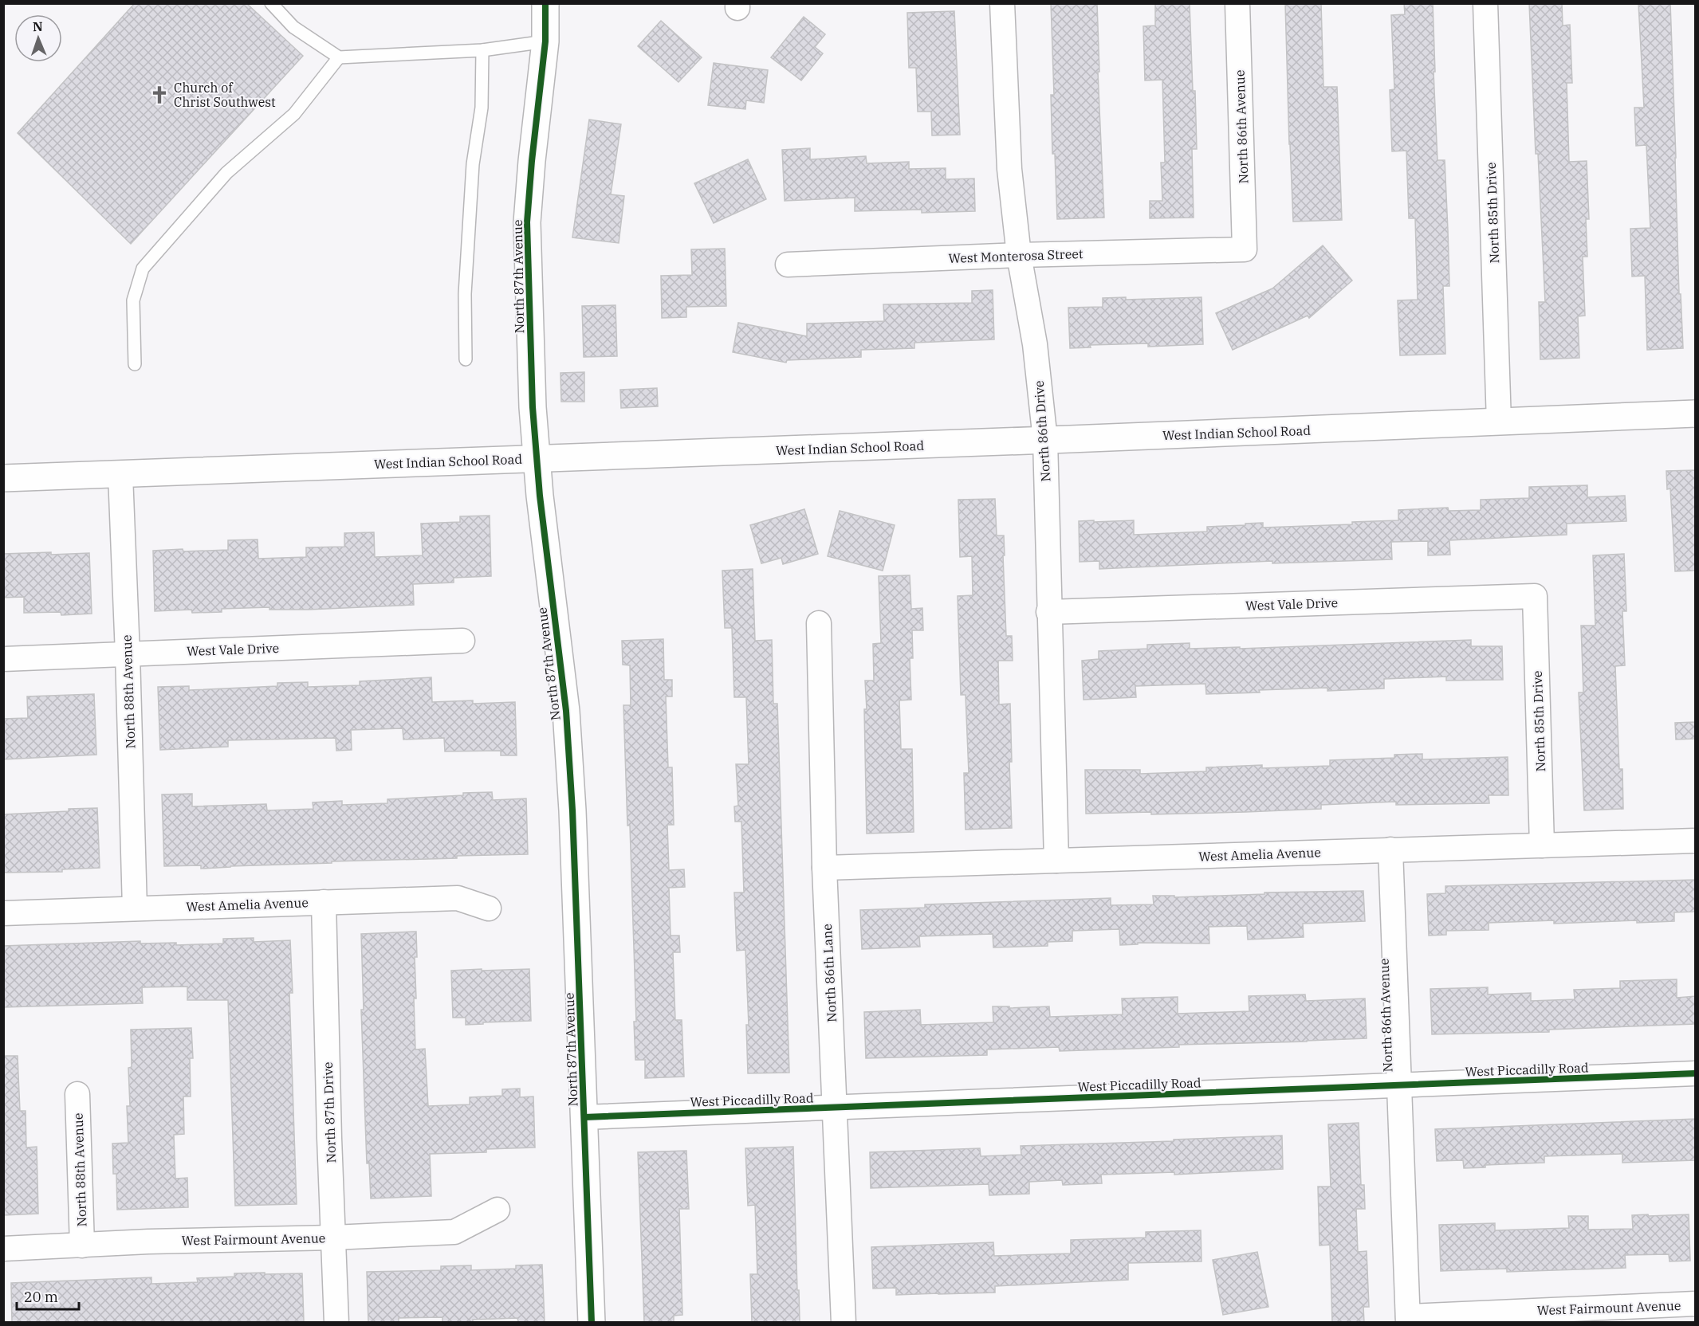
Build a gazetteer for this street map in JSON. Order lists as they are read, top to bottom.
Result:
{
  "streets": {
    "main road": ["North 87th Avenue", "West Indian School Road"],
    "street": [
      "North 86th Avenue",
      "North 85th Drive",
      "West Monterosa Street",
      "North 86th Drive",
      "West Vale Drive",
      "North 88th Avenue",
      "West Amelia Avenue",
      "North 86th Lane",
      "West Piccadilly Road",
      "North 87th Drive",
      "West Fairmount Avenue"
    ]
  },
  "crossings": [
    ["North 86th Avenue", "West Monterosa Street"],
    ["North 86th Avenue", "West Amelia Avenue"],
    ["North 86th Avenue", "West Piccadilly Road"],
    ["North 86th Avenue", "West Fairmount Avenue"],
    ["North 85th Drive", "West Indian School Road"],
    ["North 85th Drive", "West Vale Drive"],
    ["North 85th Drive", "West Amelia Avenue"],
    ["West Monterosa Street", "North 86th Drive"],
    ["North 87th Avenue", "West Indian School Road"],
    ["North 87th Avenue", "West Piccadilly Road"],
    ["North 86th Drive", "West Indian School Road"],
    ["North 86th Drive", "West Vale Drive"],
    ["North 86th Drive", "West Amelia Avenue"],
    ["West Indian School Road", "North 88th Avenue"],
    ["West Vale Drive", "North 88th Avenue"],
    ["North 88th Avenue", "West Amelia Avenue"],
    ["North 88th Avenue", "West Fairmount Avenue"],
    ["West Amelia Avenue", "North 86th Lane"],
    ["West Amelia Avenue", "North 87th Drive"],
    ["North 86th Lane", "West Piccadilly Road"],
    ["North 87th Drive", "West Fairmount Avenue"]
  ],
  "places": {
    "church": ["Church of Christ Southwest"]
  },
  "scale_bar": "20 m",
  "north": "top"
}
